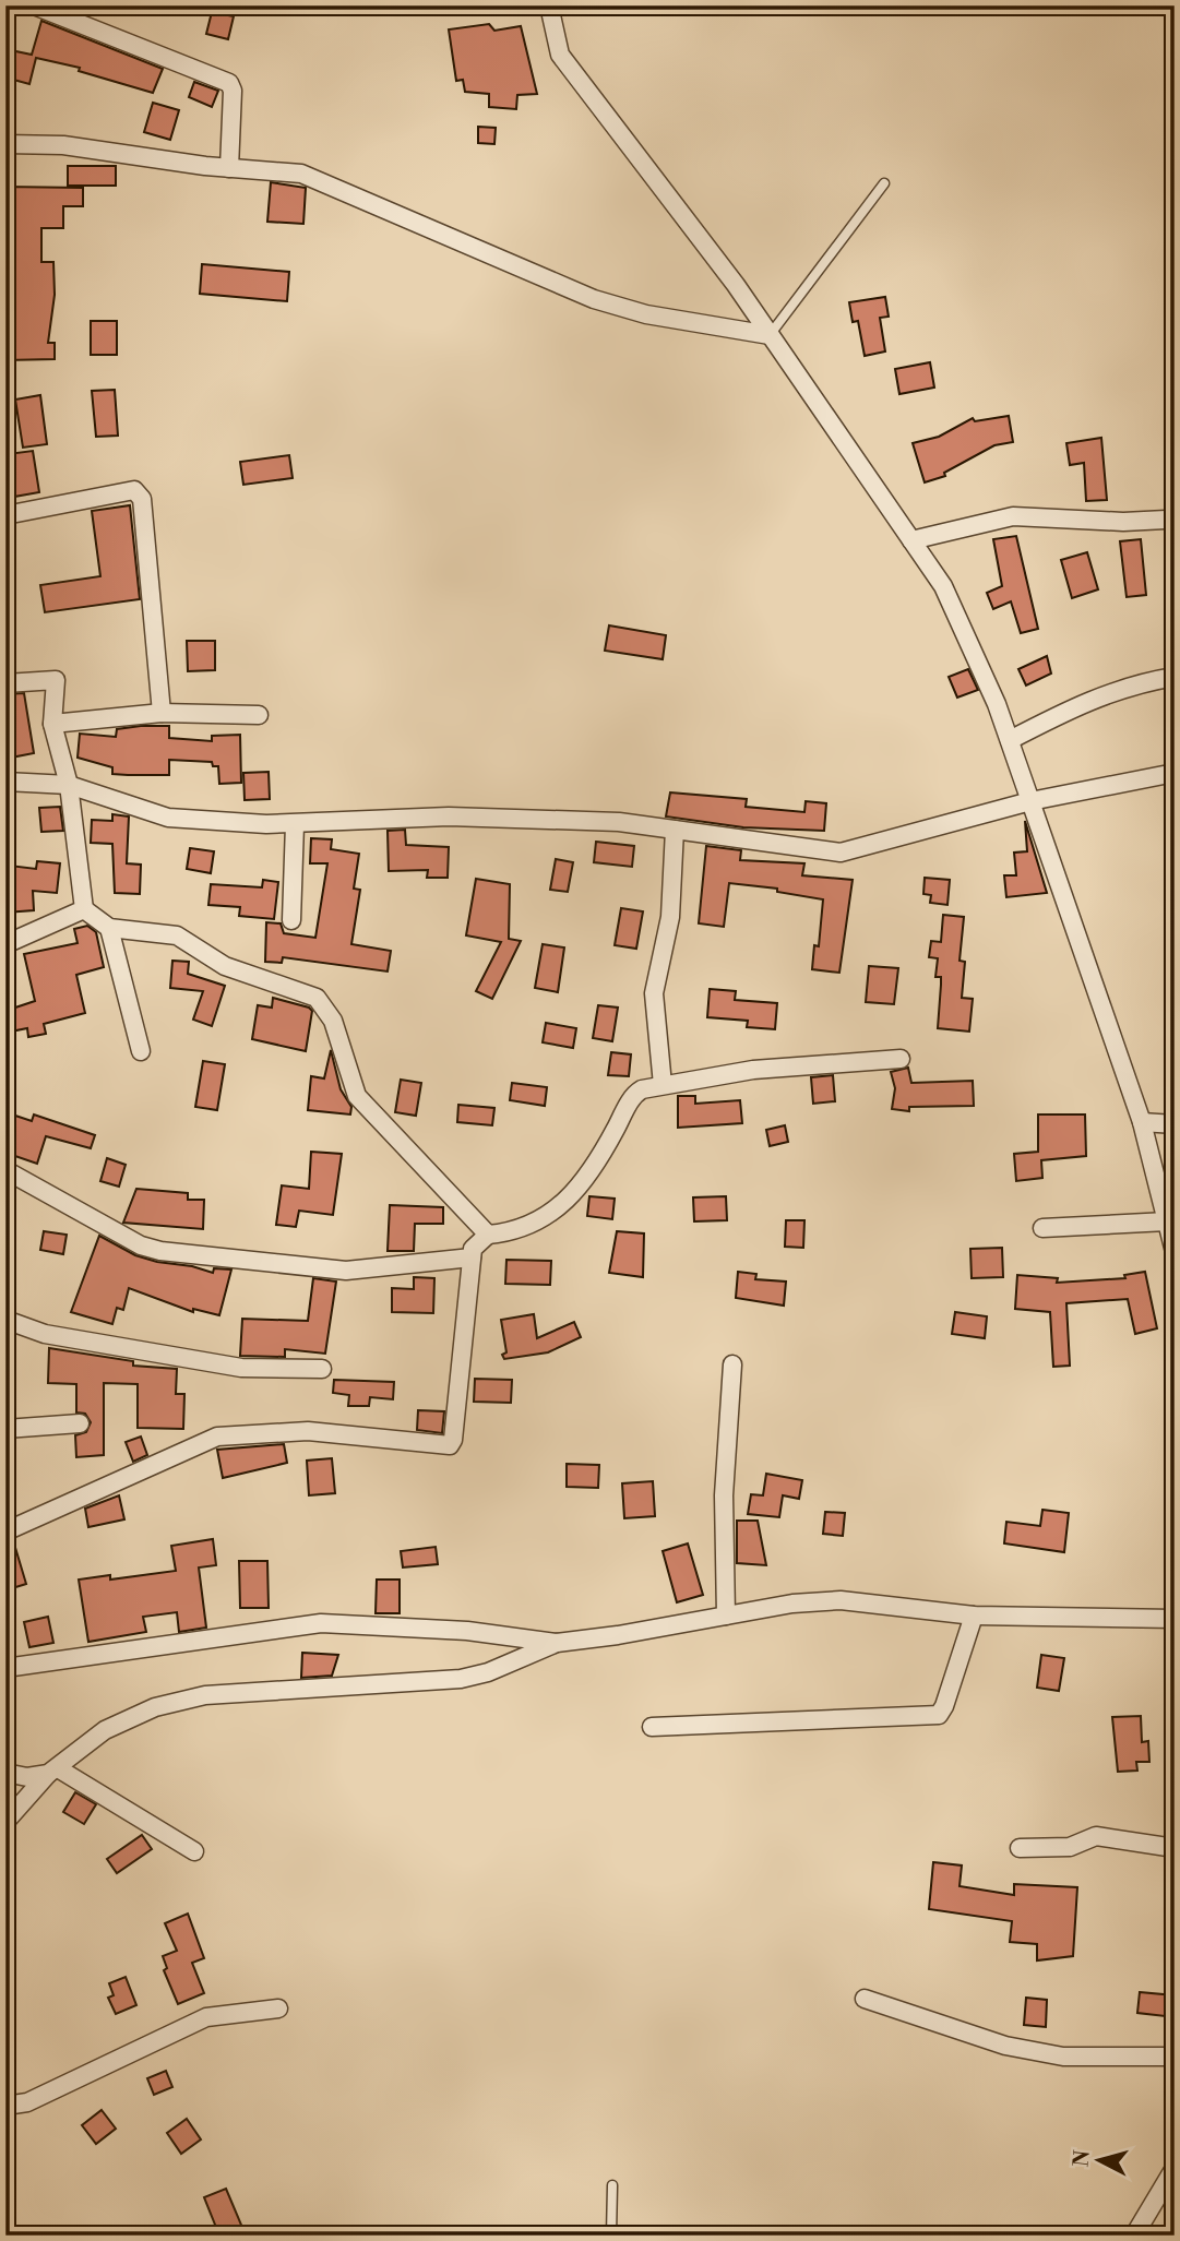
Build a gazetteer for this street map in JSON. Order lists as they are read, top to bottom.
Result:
{
  "north": "left"
}
